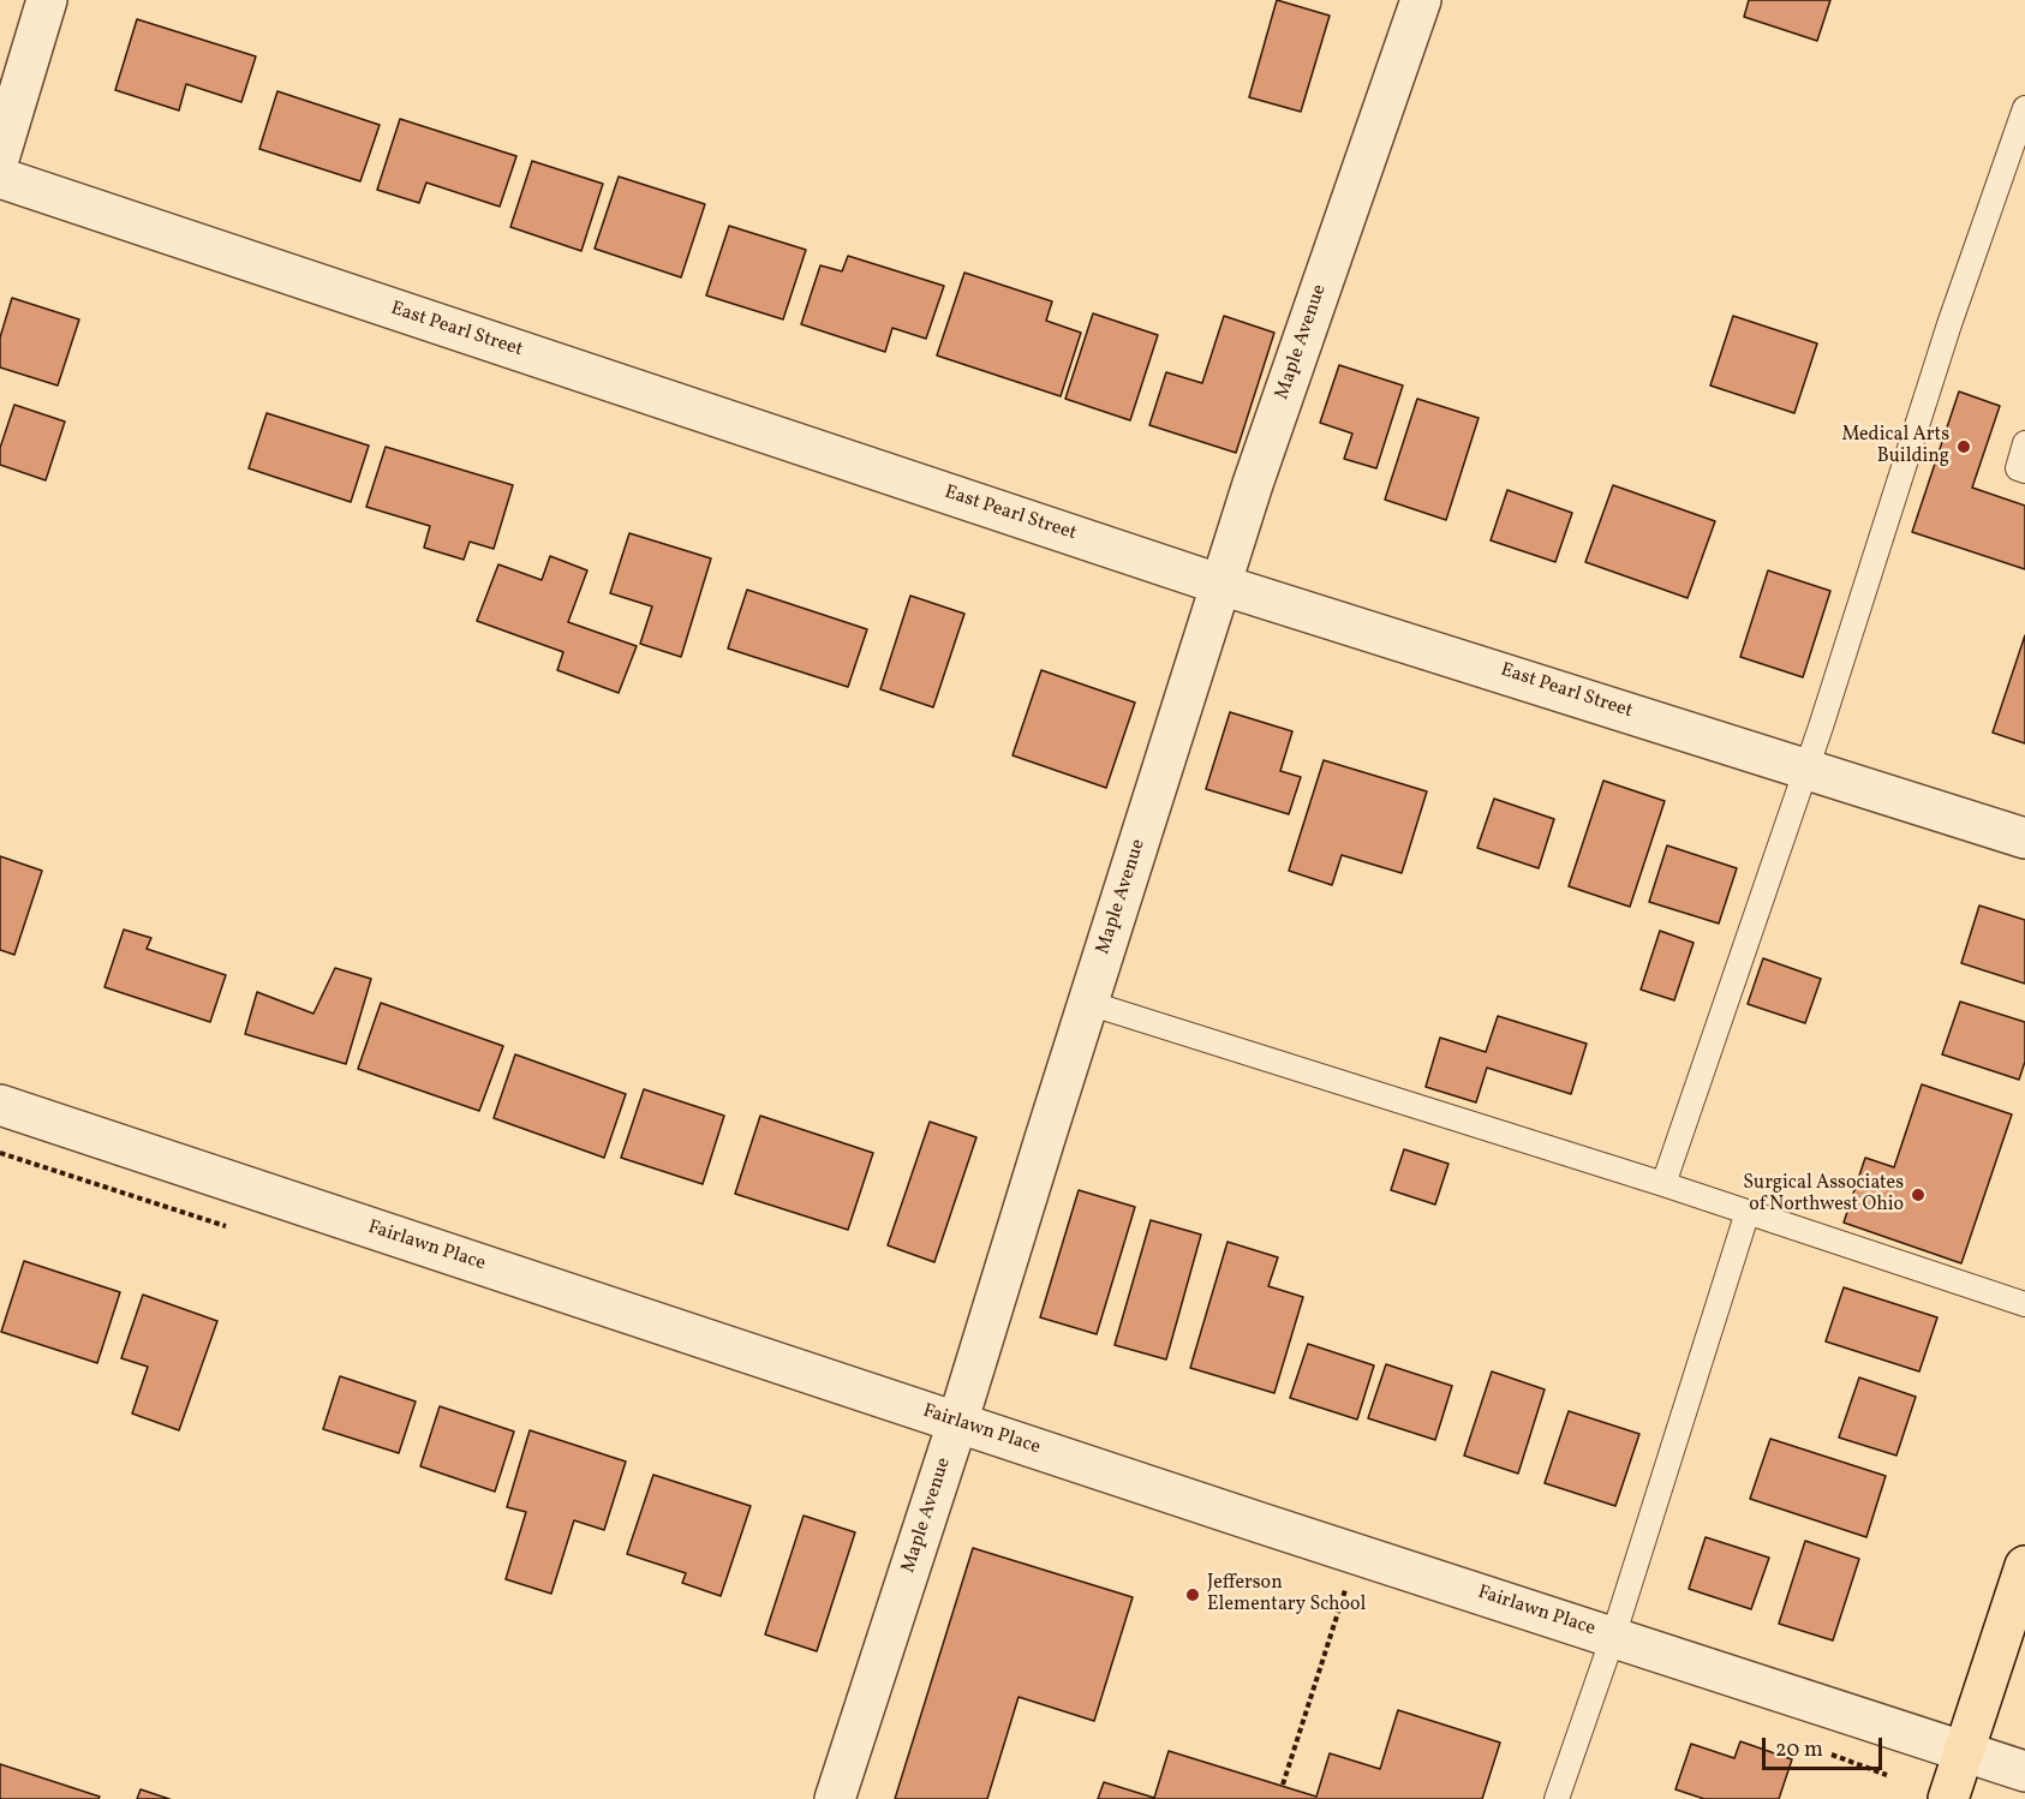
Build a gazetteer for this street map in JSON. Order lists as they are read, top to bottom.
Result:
{
  "streets": {
    "street": ["East Pearl Street", "Maple Avenue", "Fairlawn Place"]
  },
  "crossings": [
    ["East Pearl Street", "Maple Avenue"],
    ["Maple Avenue", "Fairlawn Place"]
  ],
  "places": ["Medical Arts Building", "Surgical Associates of Northwest Ohio", "Jefferson Elementary School"],
  "scale_bar": "20 m"
}
